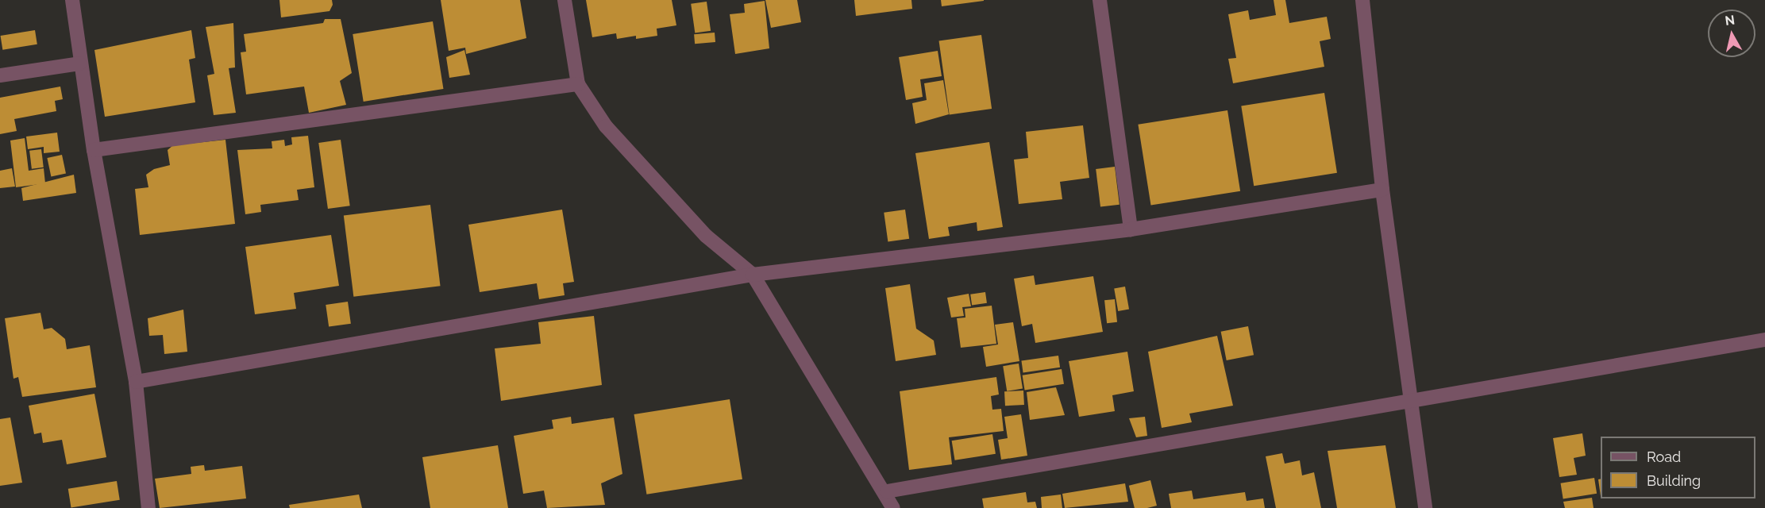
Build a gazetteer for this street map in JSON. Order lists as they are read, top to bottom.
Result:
{
  "legend": ["Road", "Building"],
  "north": "top"
}
